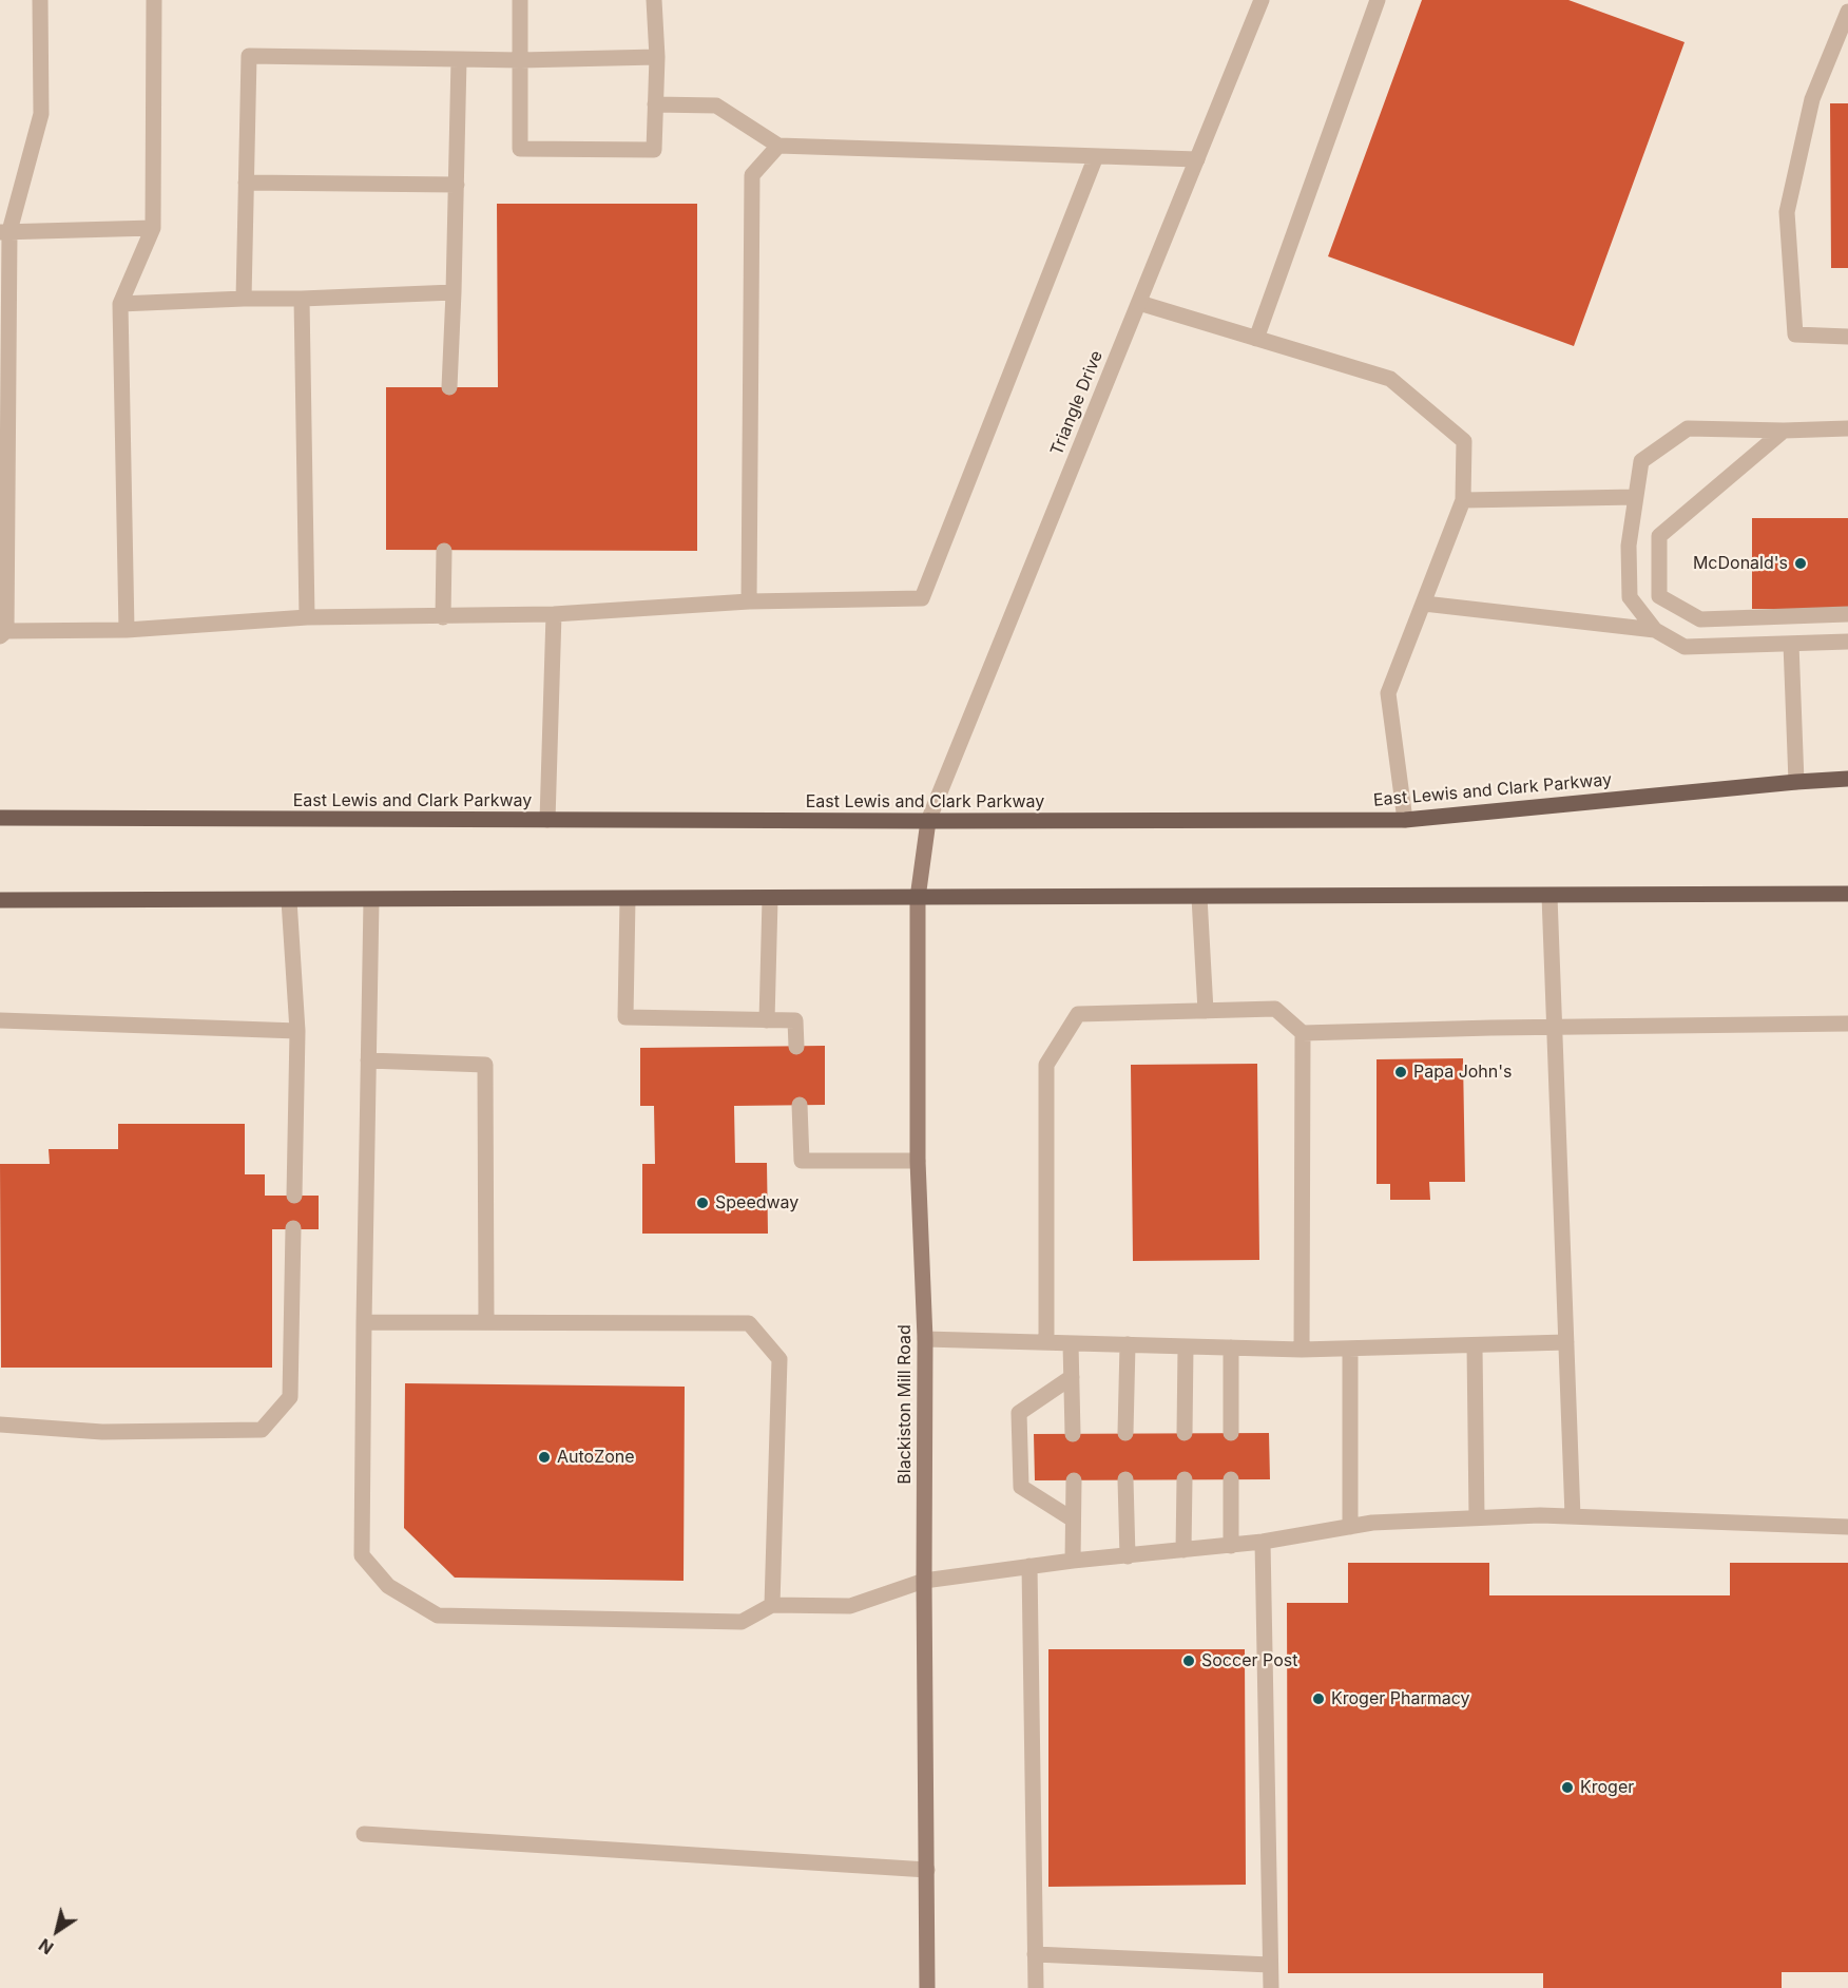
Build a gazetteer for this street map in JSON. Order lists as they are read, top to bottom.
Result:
{
  "streets": {
    "main road": ["East Lewis and Clark Parkway", "Blackiston Mill Road"],
    "street": ["Triangle Drive"]
  },
  "crossings": [
    ["Triangle Drive", "East Lewis and Clark Parkway"],
    ["Triangle Drive", "Blackiston Mill Road"],
    ["East Lewis and Clark Parkway", "Blackiston Mill Road"]
  ],
  "places": [
    "McDonald's",
    "Papa John's",
    "Speedway",
    "AutoZone",
    "Soccer Post",
    "Kroger Pharmacy",
    "Kroger"
  ],
  "north": "bottom left"
}
